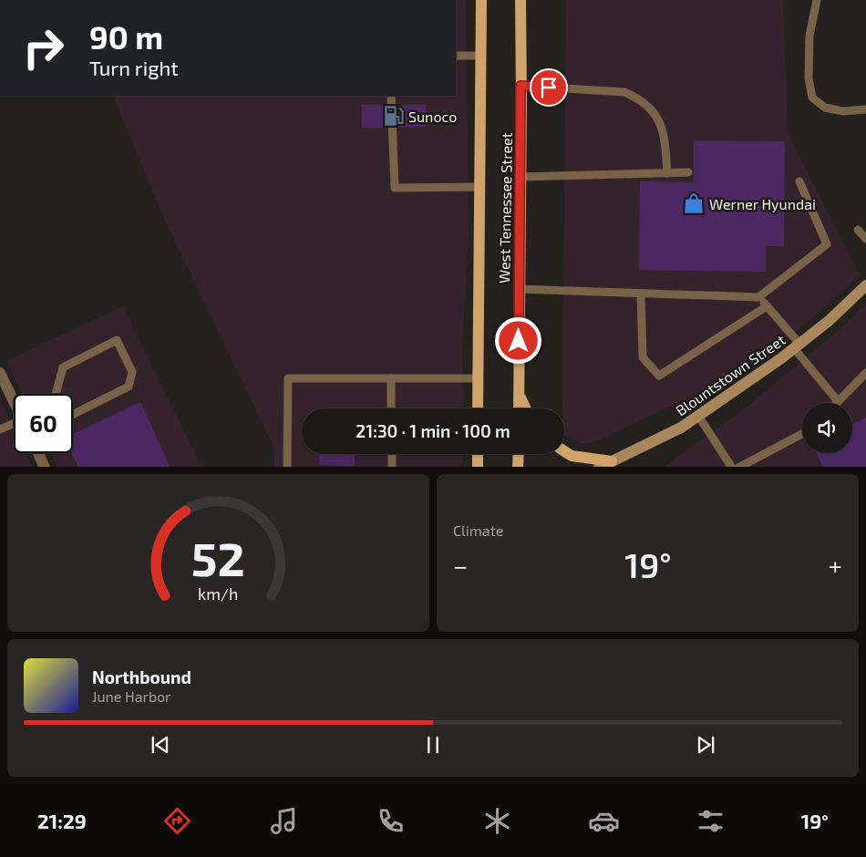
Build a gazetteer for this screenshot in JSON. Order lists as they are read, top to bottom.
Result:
{
  "streets": {
    "main road": ["West Tennessee Street", "Blountstown Street"]
  },
  "places": {
    "fuel station": ["Sunoco"],
    "shop": ["Werner Hyundai"]
  },
  "page": {
    "turn": ["90 m", "Turn right"],
    "limit": "60",
    "trip": "21:30 · 1 min · 100 m",
    "tile": "Climate",
    "heat": ["−", "19°", "+"],
    "song": ["Northbound", "June Harbor"],
    "tabs": ["21:29", "19°"],
    "gauge": ["52", "km/h"]
  }
}
